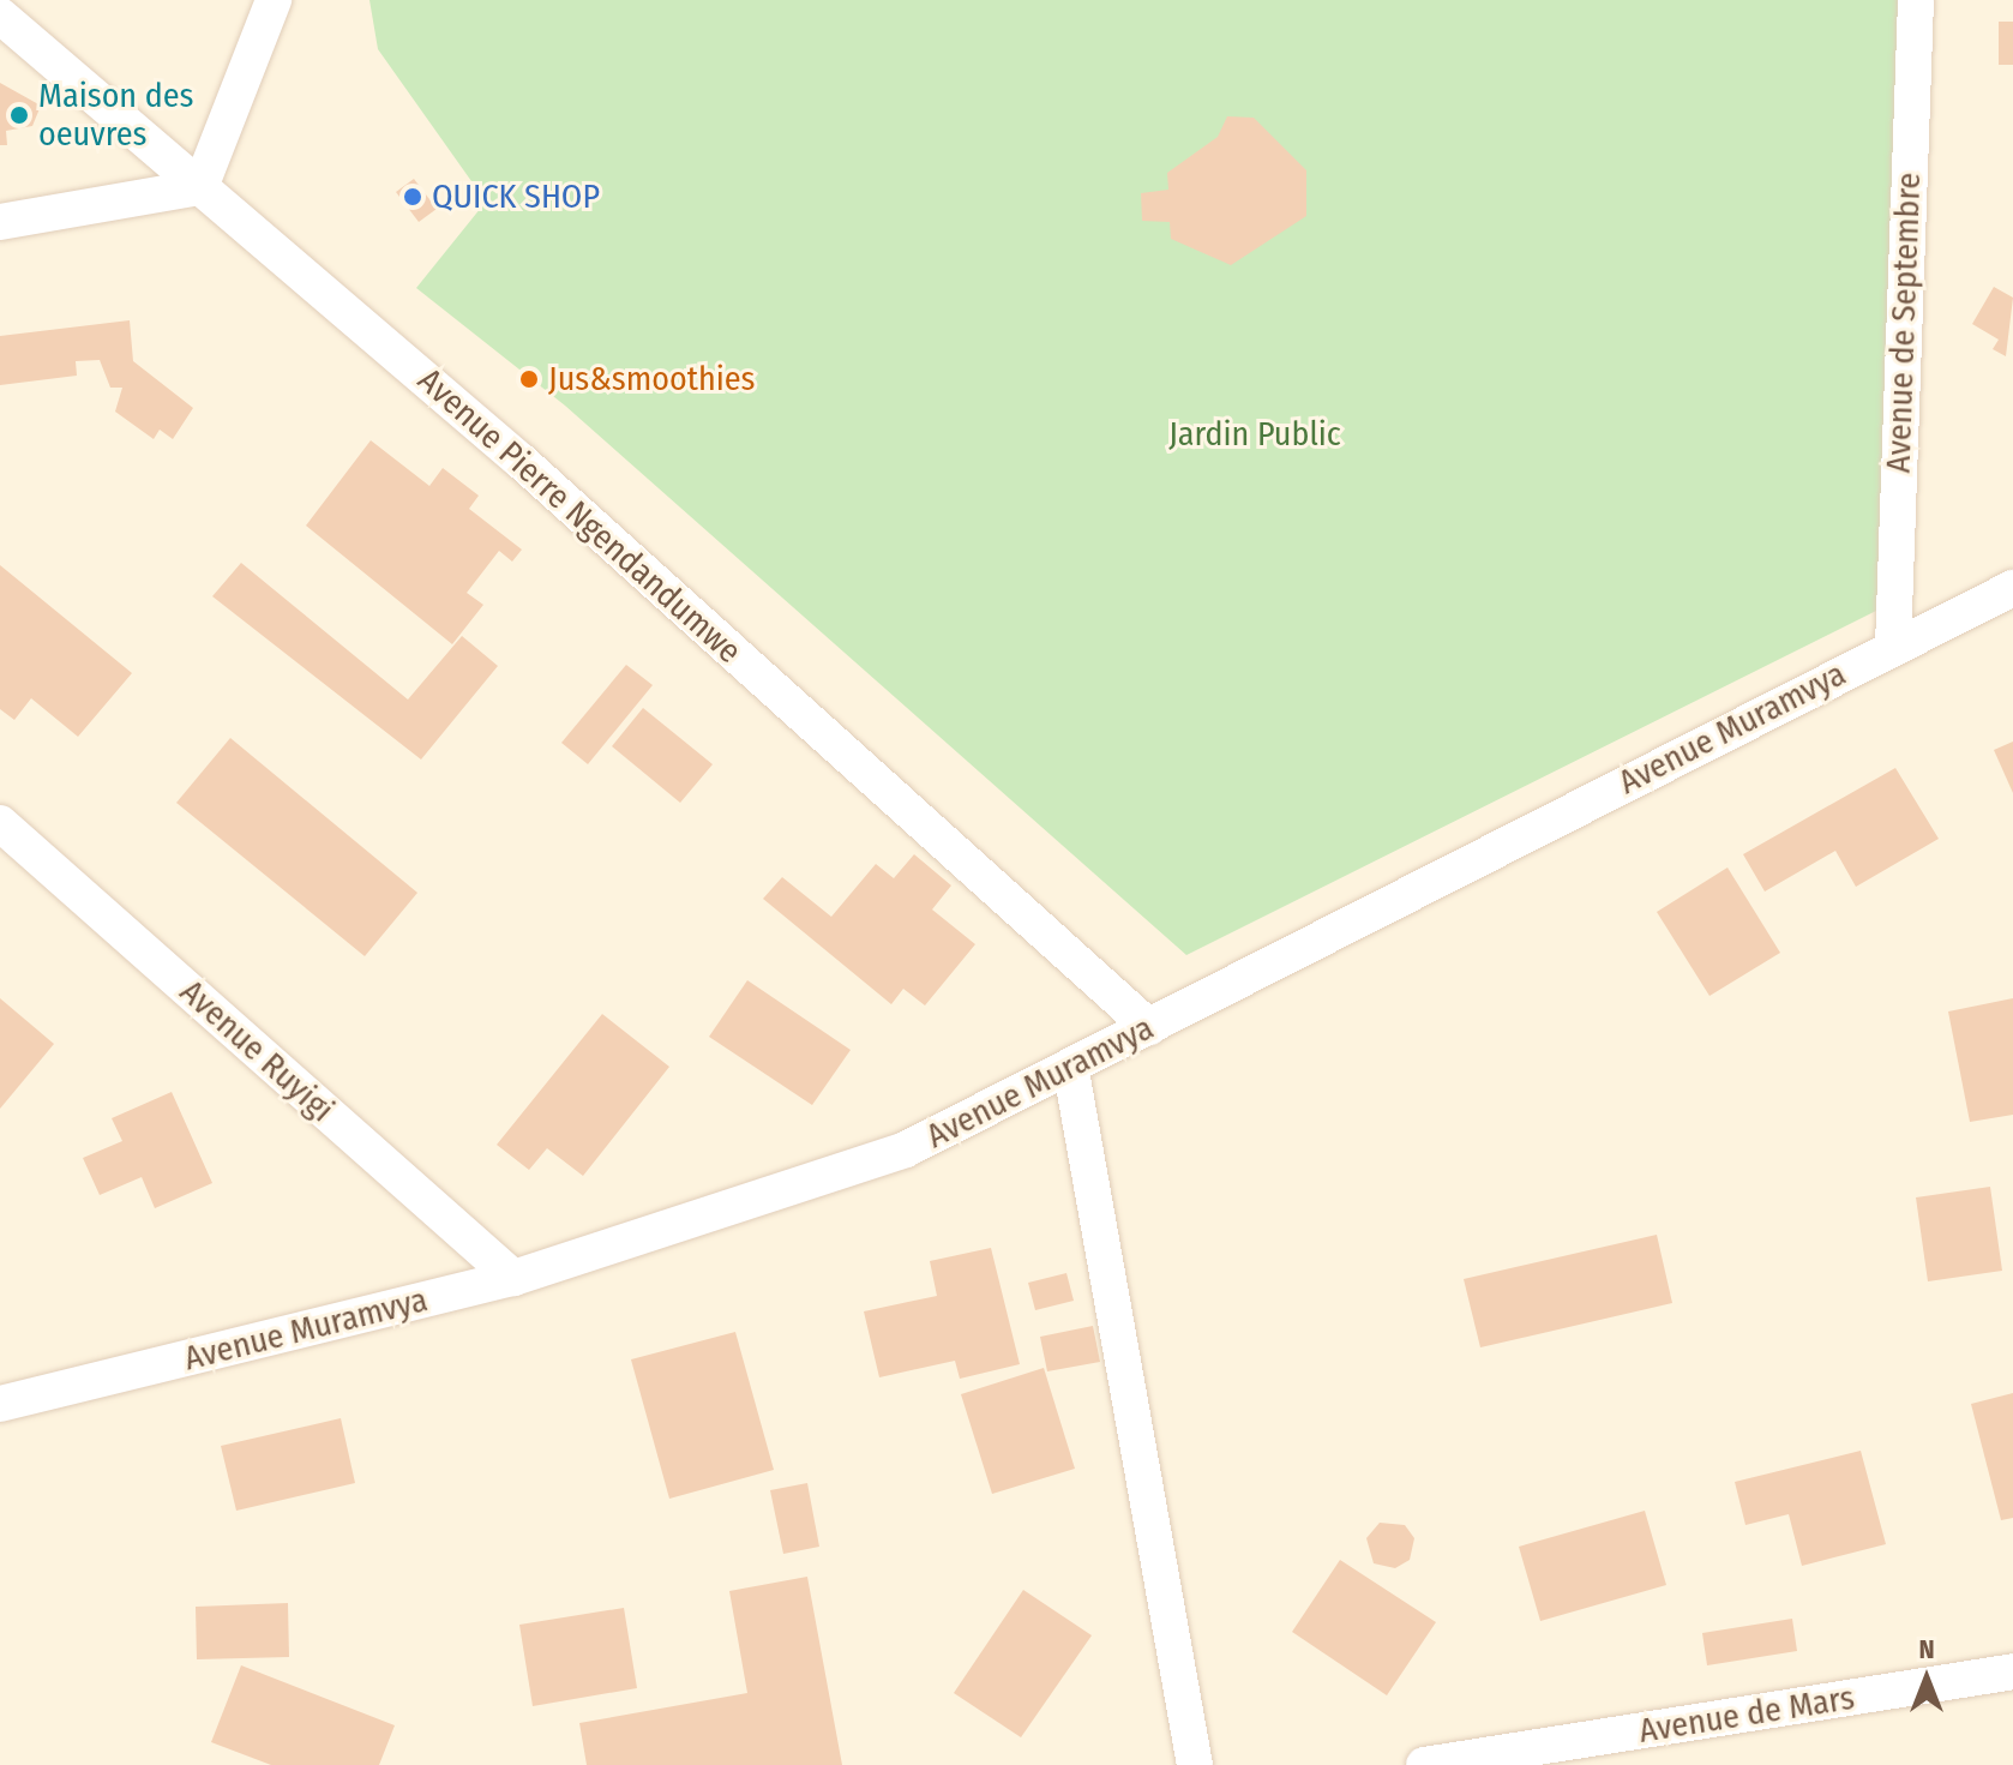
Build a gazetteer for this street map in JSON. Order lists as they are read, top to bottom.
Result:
{
  "streets": {
    "street": [
      "Avenue de Septembre",
      "Avenue Pierre Ngendandumwe",
      "Avenue Muramvya",
      "Avenue Ruyigi",
      "Avenue de Mars"
    ]
  },
  "crossings": [
    ["Avenue de Septembre", "Avenue Muramvya"],
    ["Avenue Pierre Ngendandumwe", "Avenue Muramvya"],
    ["Avenue Muramvya", "Avenue Ruyigi"]
  ],
  "parks": ["Jardin Public"],
  "places": ["Maison des oeuvres", "QUICK SHOP", "Jus&smoothies"],
  "north": "top"
}
